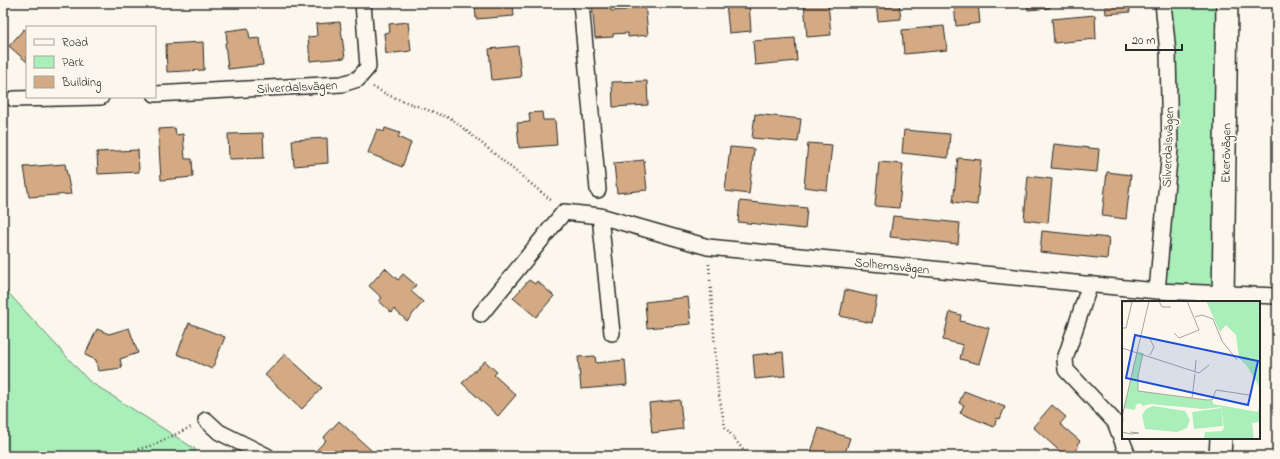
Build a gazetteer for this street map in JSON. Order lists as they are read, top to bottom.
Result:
{
  "streets": {
    "main road": ["Ekerövägen"],
    "street": ["Silverdalsvägen", "Solhemsvägen"]
  },
  "crossings": [
    ["Silverdalsvägen", "Solhemsvägen"],
    ["Ekerövägen", "Solhemsvägen"]
  ],
  "legend": ["Road", "Park", "Building"],
  "scale_bar": "20 m"
}
